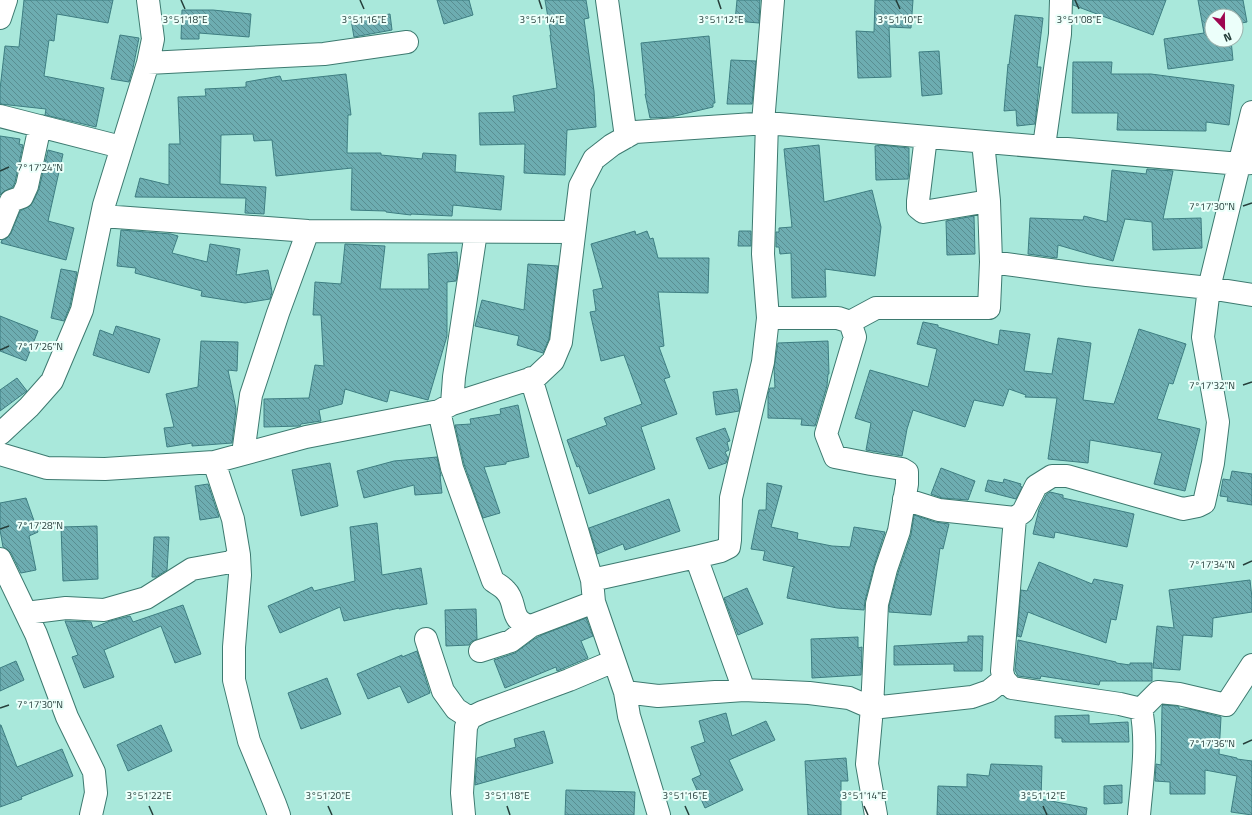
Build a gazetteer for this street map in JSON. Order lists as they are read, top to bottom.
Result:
{
  "north": "bottom",
  "coordinates": [
    "3°51'18\"E",
    "3°51'16\"E",
    "3°51'14\"E",
    "3°51'10\"E",
    "3°51'08\"E",
    "3°51'12\"E",
    "7°17'24\"N",
    "7°17'30\"N",
    "7°17'26\"N",
    "7°17'32\"N",
    "7°17'28\"N",
    "7°17'34\"N",
    "7°17'36\"N",
    "3°51'22\"E",
    "3°51'20\"E"
  ]
}
